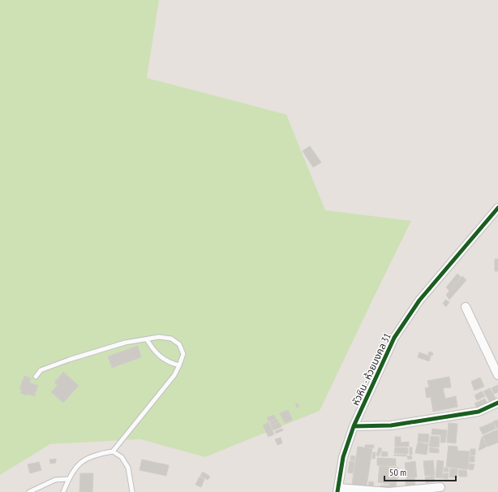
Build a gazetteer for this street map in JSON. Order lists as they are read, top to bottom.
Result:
{
  "streets": {
    "street": ["หัวหิน - ห้วยมงคล 31"]
  },
  "scale_bar": "50 m"
}
